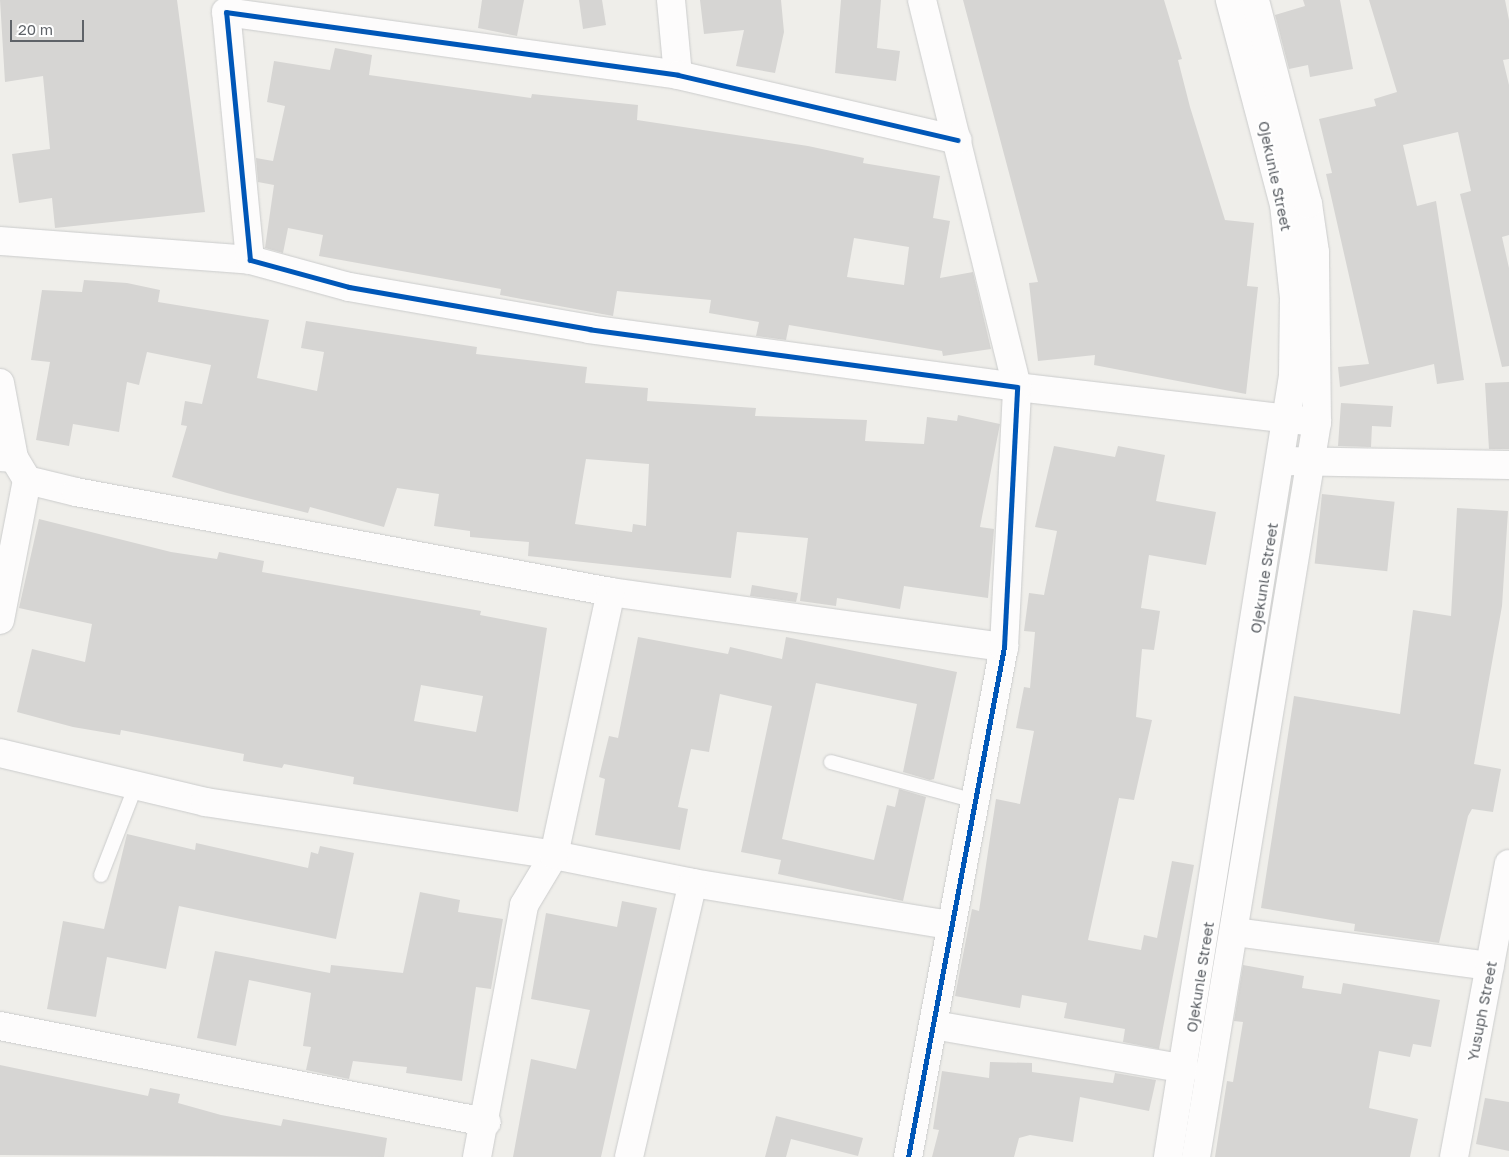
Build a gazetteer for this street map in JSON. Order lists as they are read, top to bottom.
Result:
{
  "streets": {
    "street": ["Ojekunle Street", "Yusuph Street"]
  },
  "scale_bar": "20 m"
}
